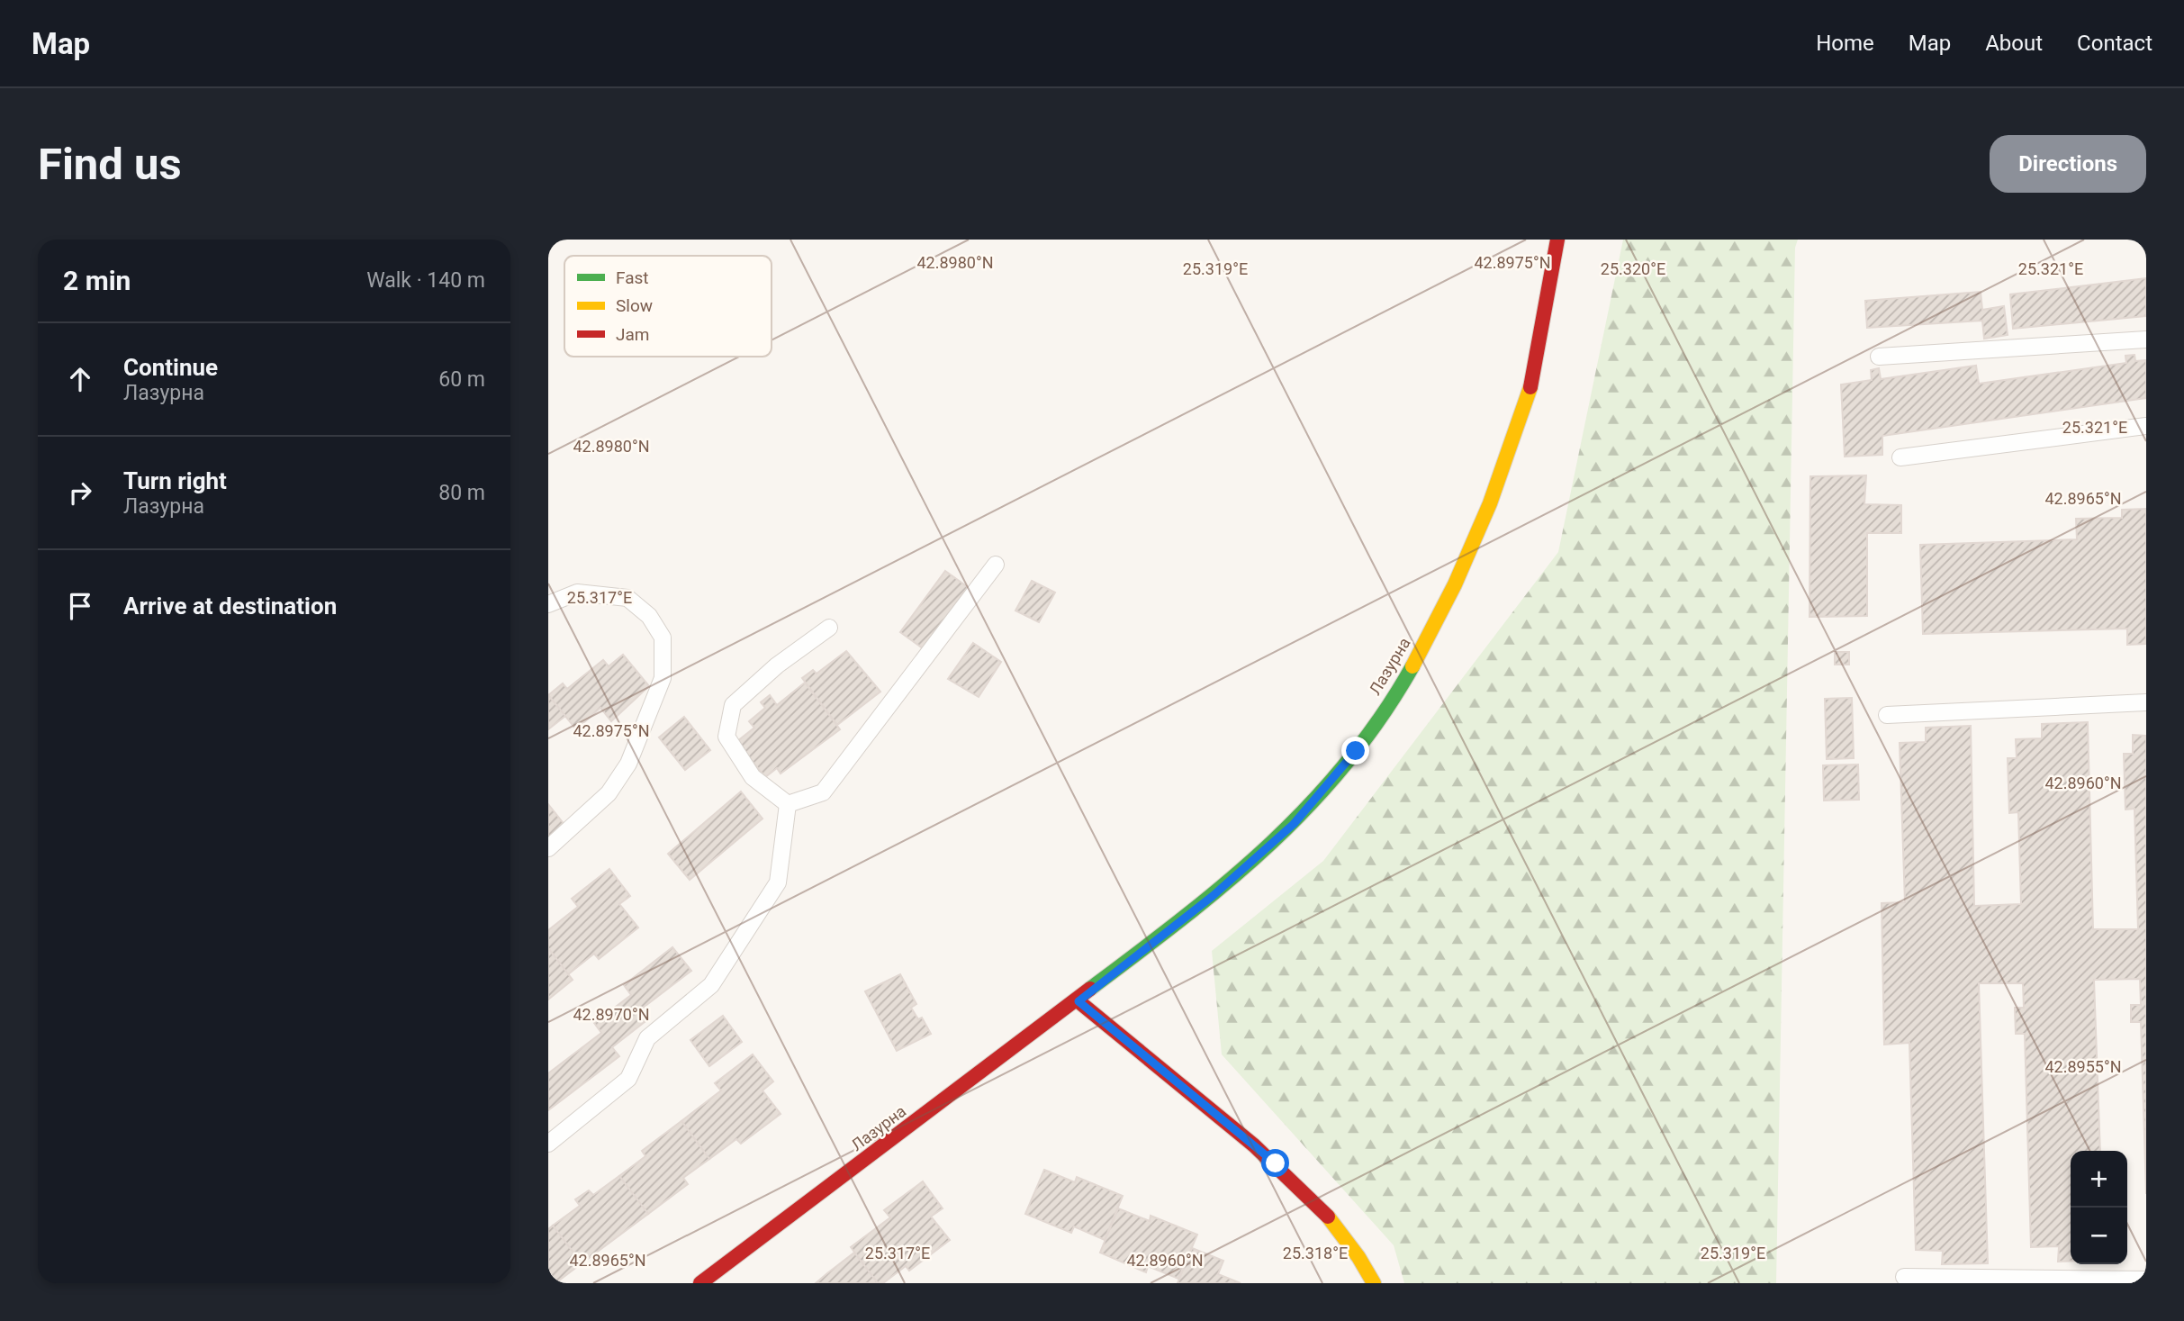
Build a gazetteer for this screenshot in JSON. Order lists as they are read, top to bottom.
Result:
{
  "streets": {
    "street": ["Лазурна"]
  },
  "legend": ["Fast", "Slow", "Jam"],
  "page": {
    "header": "Map",
    "nav": [
      "Home",
      "Map",
      "About",
      "Contact"
    ],
    "buttons": "Directions",
    "title": "Find us",
    "heading": ["2 min", "Walk · 140 m"],
    "list": [
      ["Continue", "Лазурна", "60 m"],
      ["Turn right", "Лазурна", "80 m"],
      "Arrive at destination"
    ],
    "map_buttons": ["+", "−"]
  },
  "coordinates": [
    "42.8980°N",
    "42.8975°N",
    "25.319°E",
    "25.320°E",
    "25.321°E",
    "42.8965°N",
    "25.317°E",
    "42.8960°N",
    "42.8970°N",
    "42.8955°N",
    "25.318°E"
  ]
}
